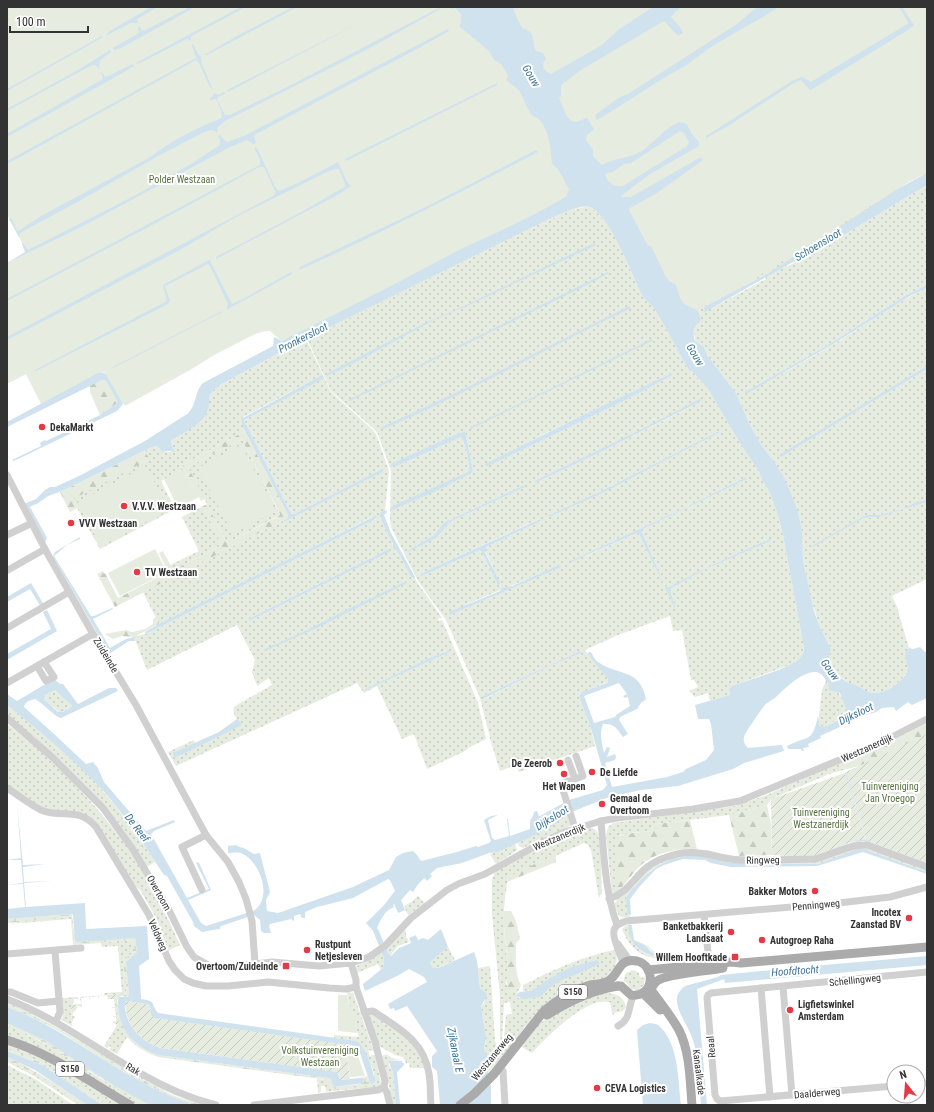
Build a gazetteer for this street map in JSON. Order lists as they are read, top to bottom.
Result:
{
  "streets": {
    "main road": ["S150", "Westzanerweg", "Kanaalkade"],
    "street": [
      "Zuideinde",
      "Westzanerdijk",
      "Ringweg",
      "Overtoom",
      "Penningweg",
      "Veldweg",
      "Schellingweg",
      "Reaal",
      "Rak",
      "Daalderweg"
    ]
  },
  "crossings": [
    ["Zuideinde", "Overtoom"],
    ["Westzanerdijk", "Overtoom"],
    ["Schellingweg", "Reaal"],
    ["Reaal", "Daalderweg"],
    ["Westzanerweg", "Kanaalkade"]
  ],
  "water": [
    "Gouw",
    "Schoensloot",
    "Pronkersloot",
    "Dijksloot",
    "De Reef",
    "Hoofdtocht",
    "Zijkanaal E"
  ],
  "parks": [
    "Polder Westzaan",
    "Tuinvereniging Jan Vroegop",
    "Tuinvereniging Westzanerdijk",
    "Volkstuinvereniging Westzaan"
  ],
  "places": {
    "other": [
      "DekaMarkt",
      "V.V.V. Westzaan",
      "VVV Westzaan",
      "TV Westzaan",
      "De Zeerob",
      "De Liefde",
      "Het Wapen",
      "Gemaal de Overtoom",
      "Bakker Motors",
      "Incotex Zaanstad BV",
      "Banketbakkerij Landsaat",
      "Autogroep Raha",
      "Rustpunt Netjesleven",
      "Ligfietswinkel Amsterdam",
      "CEVA Logistics"
    ],
    "transit": ["Willem Hooftkade", "Overtoom/Zuideinde"]
  },
  "scale_bar": "100 m",
  "north": "top"
}
